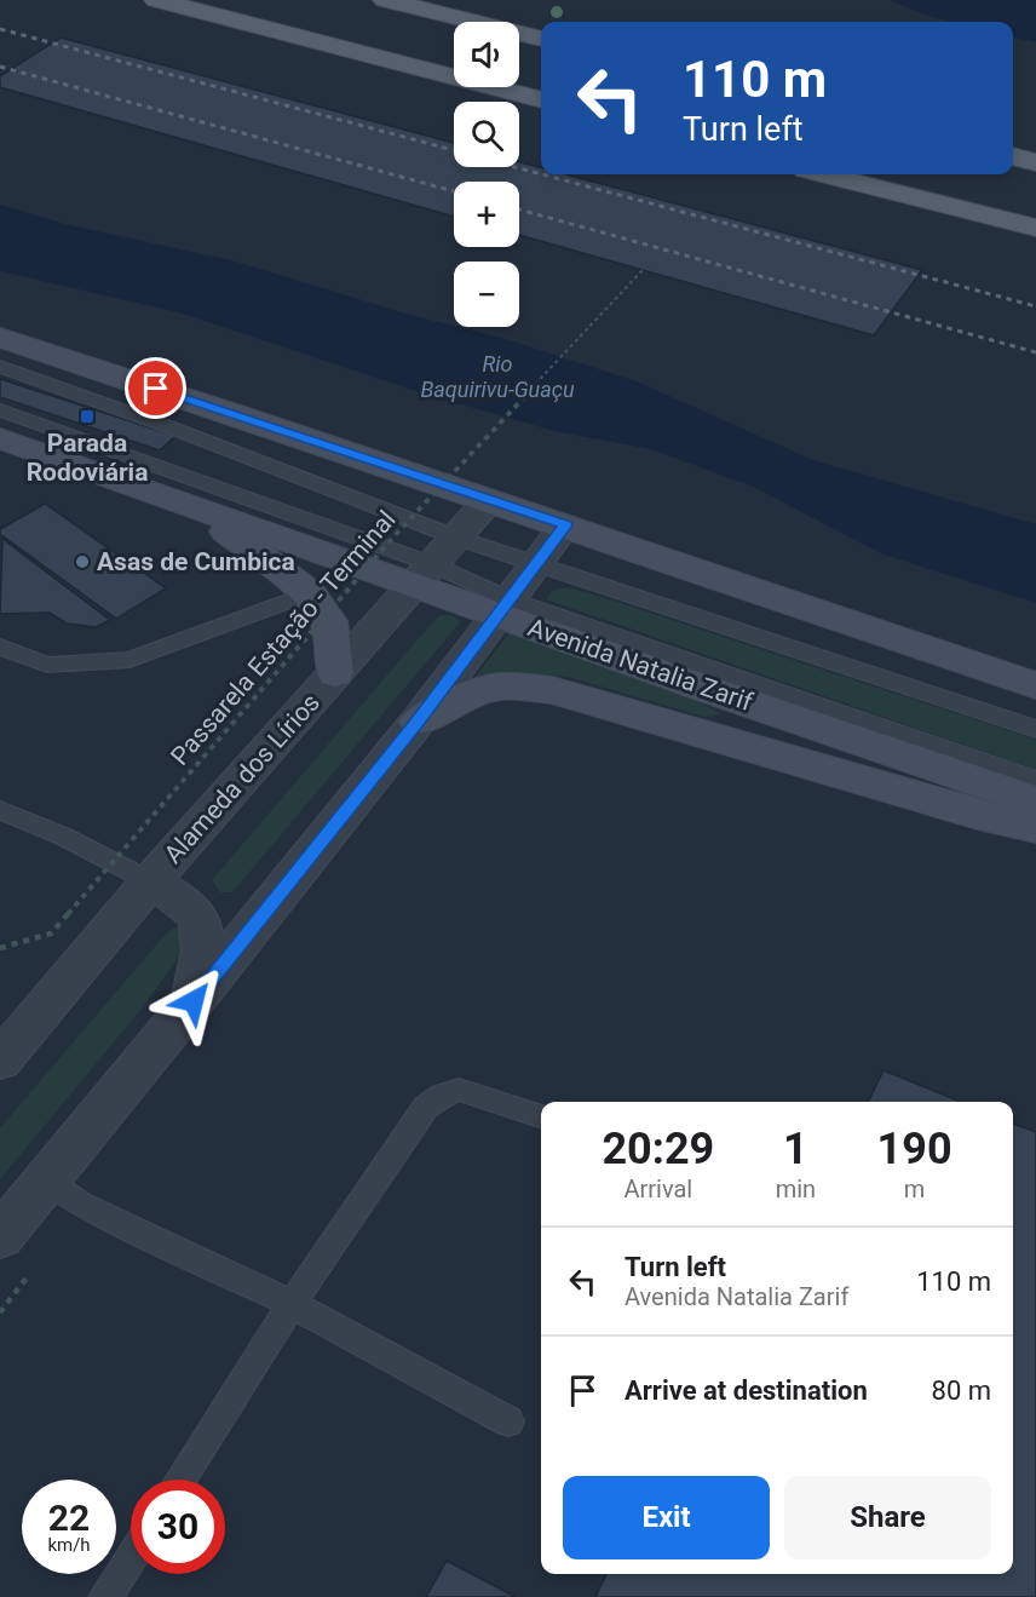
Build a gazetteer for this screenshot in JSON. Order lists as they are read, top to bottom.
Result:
{
  "streets": {
    "main road": ["Avenida Natalia Zarif"],
    "street": ["Alameda dos Lírios"],
    "path": ["Passarela Estação - Terminal"]
  },
  "crossings": [
    ["Avenida Natalia Zarif", "Alameda dos Lírios"]
  ],
  "water": ["Rio Baquirivu-Guaçu"],
  "places": {
    "transit": ["Parada Rodoviária"],
    "other": ["Asas de Cumbica"]
  },
  "page": {
    "map_buttons": ["+", "−"],
    "turn": ["110 m", "Turn left"],
    "eta": [
      "20:29",
      "Arrival",
      "1",
      "min",
      "190",
      "m"
    ],
    "list": [
      {
        "name": "Turn left",
        "note": "Avenida Natalia Zarif",
        "value": "110 m"
      },
      {
        "name": "Arrive at destination",
        "value": "80 m"
      }
    ],
    "buttons": ["Exit", "Share"],
    "speed": "22 km/h",
    "limit": "30"
  }
}
